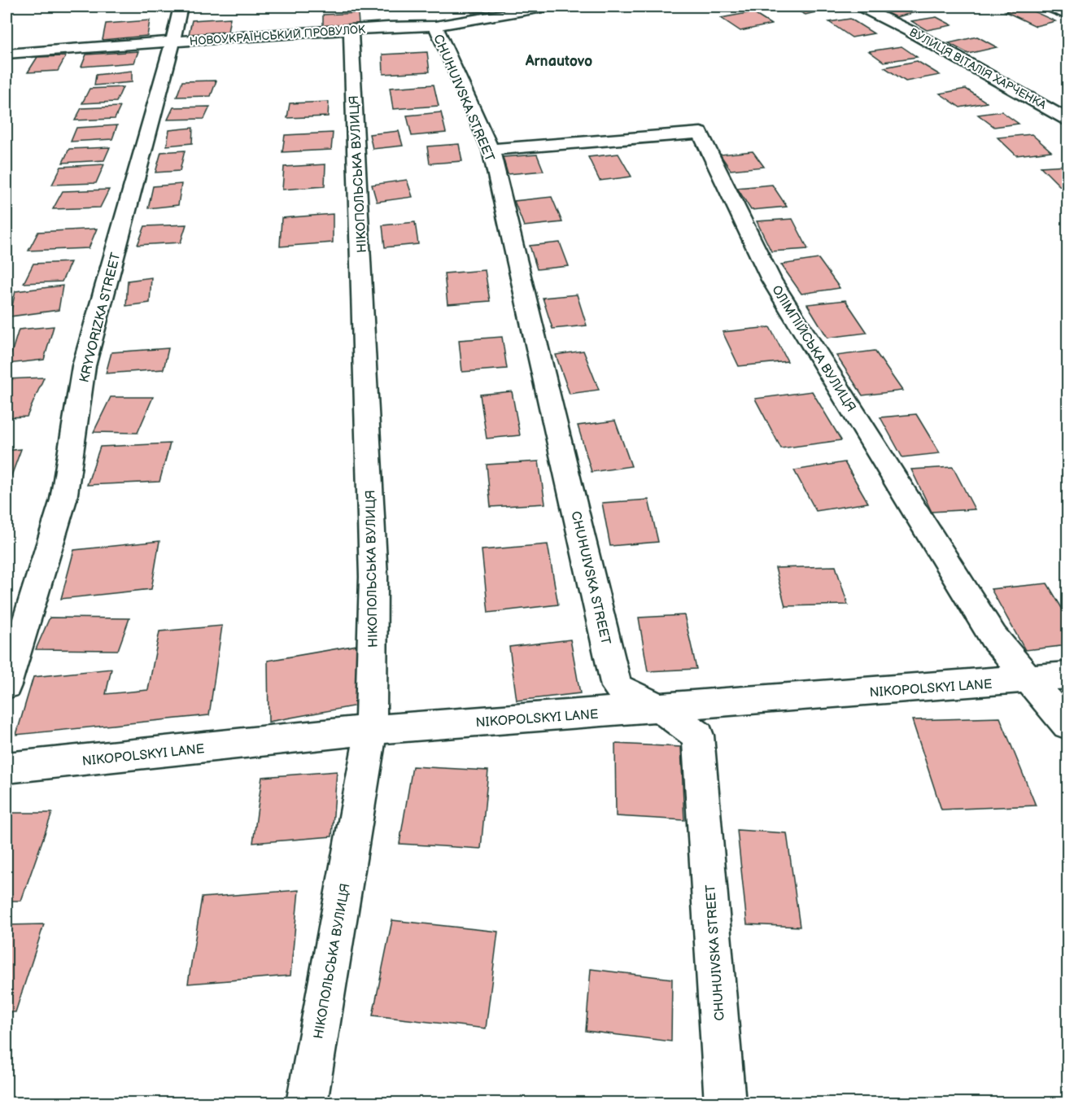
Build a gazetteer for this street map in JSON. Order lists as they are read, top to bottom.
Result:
{
  "streets": {
    "street": [
      "НОВОУКРАЇНСЬКИЙ ПРОВУЛОК",
      "ВУЛИЦЯ ВІТАЛІЯ ХАРЧЕНКА",
      "CHUHUIVSKA STREET",
      "НІКОПОЛЬСЬКА ВУЛИЦЯ",
      "KRYVORIZKA STREET",
      "ОЛІМПІЙСЬКА ВУЛИЦЯ",
      "NIKOPOLSKYI LANE"
    ]
  },
  "crossings": [
    ["НОВОУКРАЇНСЬКИЙ ПРОВУЛОК", "CHUHUIVSKA STREET"],
    ["НОВОУКРАЇНСЬКИЙ ПРОВУЛОК", "НІКОПОЛЬСЬКА ВУЛИЦЯ"],
    ["НОВОУКРАЇНСЬКИЙ ПРОВУЛОК", "KRYVORIZKA STREET"],
    ["CHUHUIVSKA STREET", "ОЛІМПІЙСЬКА ВУЛИЦЯ"],
    ["CHUHUIVSKA STREET", "NIKOPOLSKYI LANE"],
    ["НІКОПОЛЬСЬКА ВУЛИЦЯ", "NIKOPOLSKYI LANE"],
    ["ОЛІМПІЙСЬКА ВУЛИЦЯ", "NIKOPOLSKYI LANE"]
  ],
  "districts": ["Arnautovo"]
}
